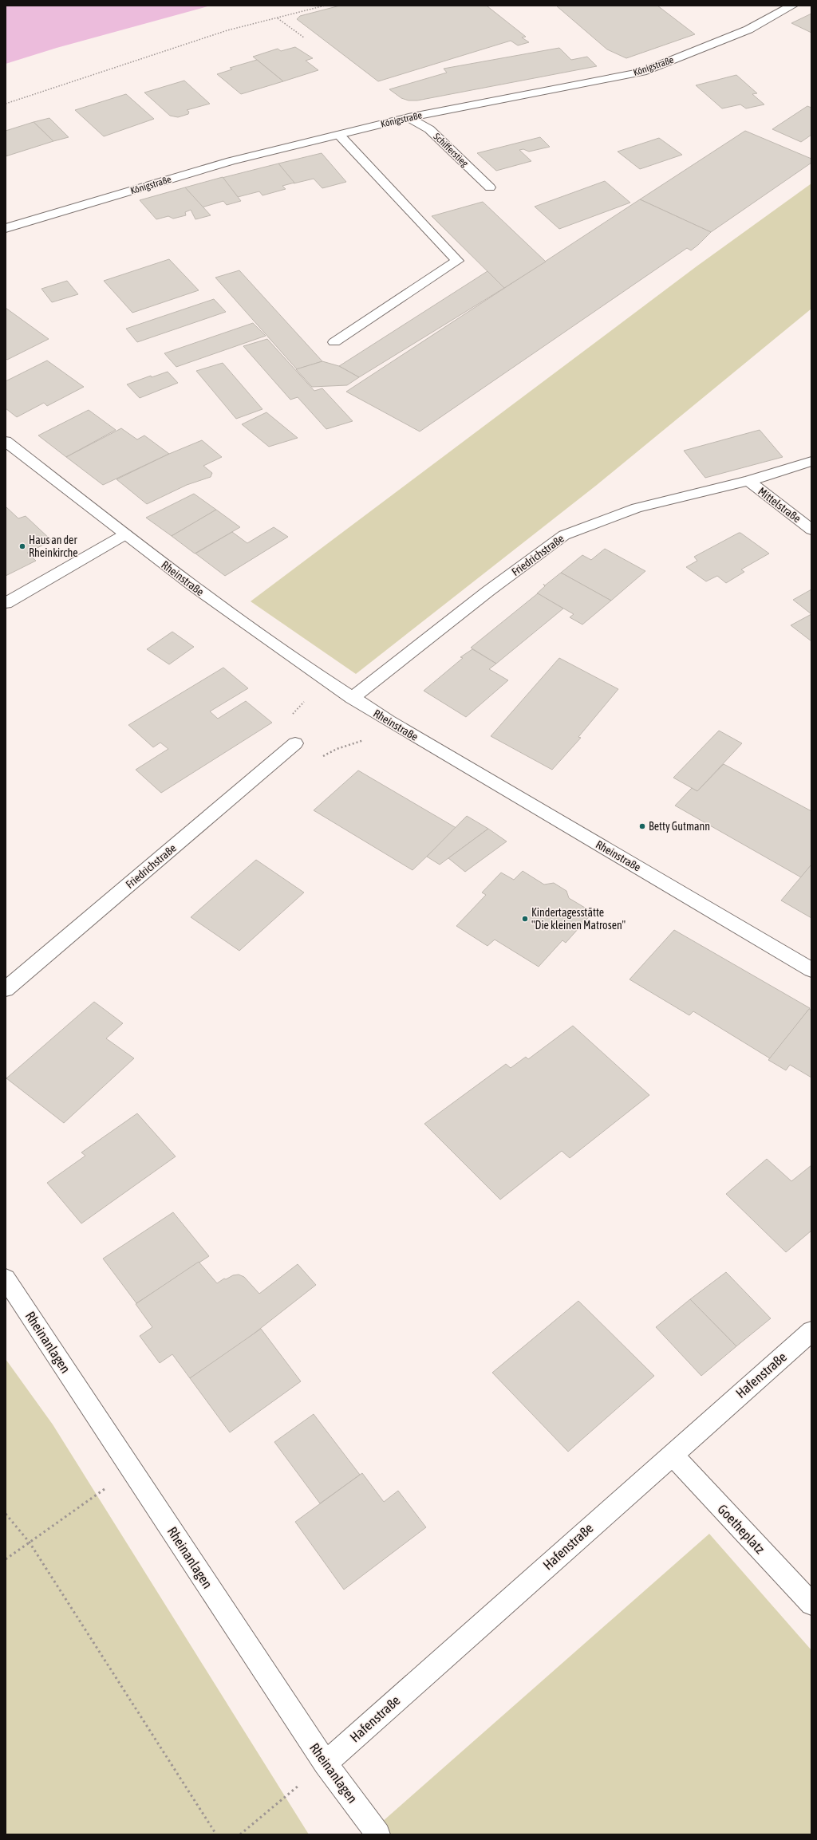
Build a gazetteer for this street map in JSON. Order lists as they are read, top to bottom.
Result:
{
  "streets": {
    "street": [
      "Königstraße",
      "Schifferstieg",
      "Mittelstraße",
      "Friedrichstraße",
      "Rheinstraße",
      "Rheinanlagen",
      "Hafenstraße",
      "Goetheplatz"
    ]
  },
  "crossings": [
    ["Königstraße", "Schifferstieg"],
    ["Mittelstraße", "Friedrichstraße"],
    ["Friedrichstraße", "Rheinstraße"],
    ["Rheinanlagen", "Hafenstraße"],
    ["Hafenstraße", "Goetheplatz"]
  ],
  "places": ["Haus an der Rheinkirche", "Betty Gutmann", "Kindertagesstätte \"Die kleinen Matrosen\""]
}
